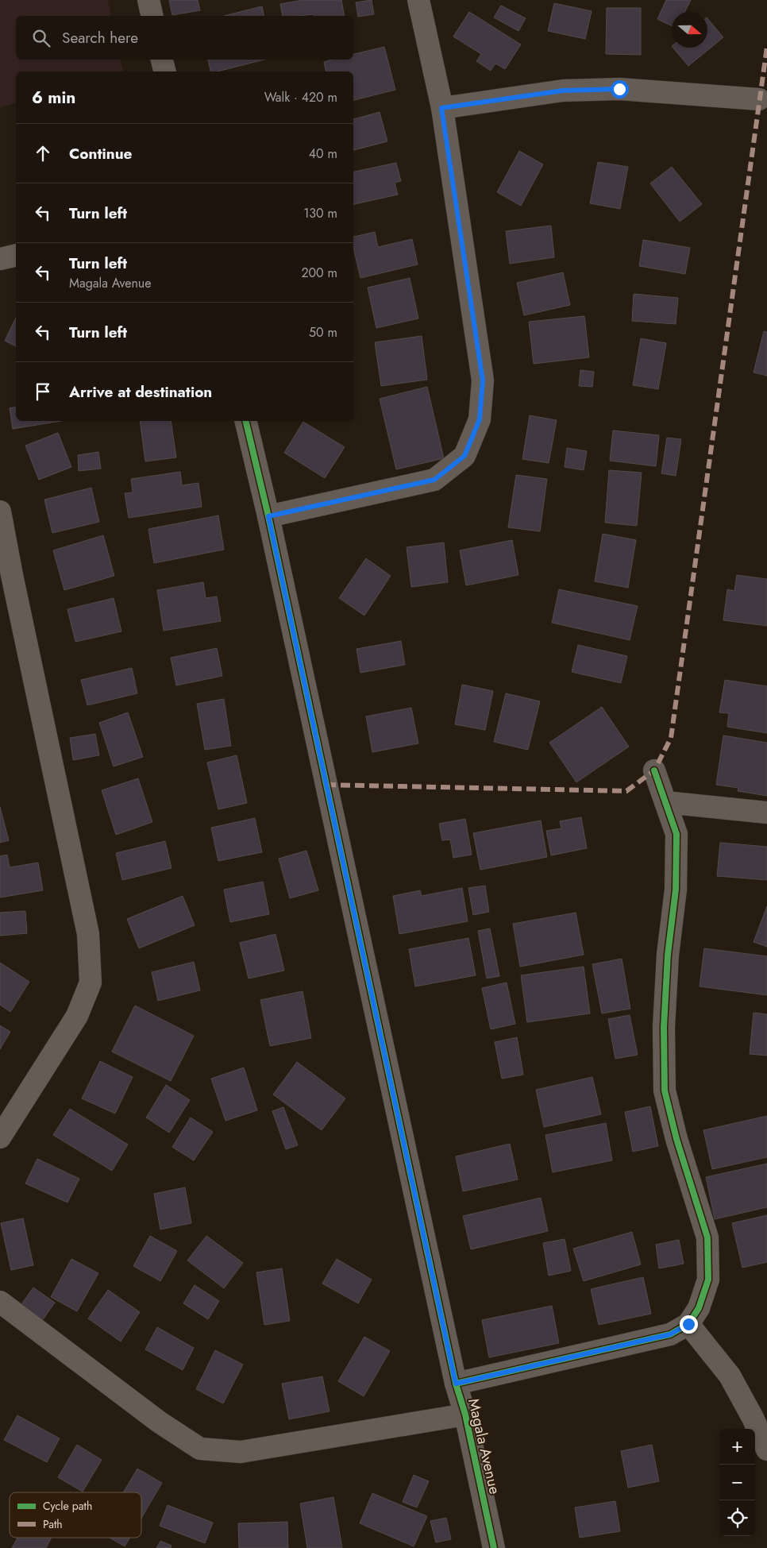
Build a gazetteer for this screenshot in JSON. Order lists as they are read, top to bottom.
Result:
{
  "streets": {
    "street": ["Magala Avenue"]
  },
  "legend": ["Cycle path", "Path"],
  "north": "right",
  "page": {
    "search": "Search here",
    "heading": ["6 min", "Walk · 420 m"],
    "list": [
      ["Continue", "40 m"],
      ["Turn left", "130 m"],
      ["Turn left", "Magala Avenue", "200 m"],
      ["Turn left", "50 m"],
      "Arrive at destination"
    ],
    "map_buttons": ["+", "−"]
  }
}
